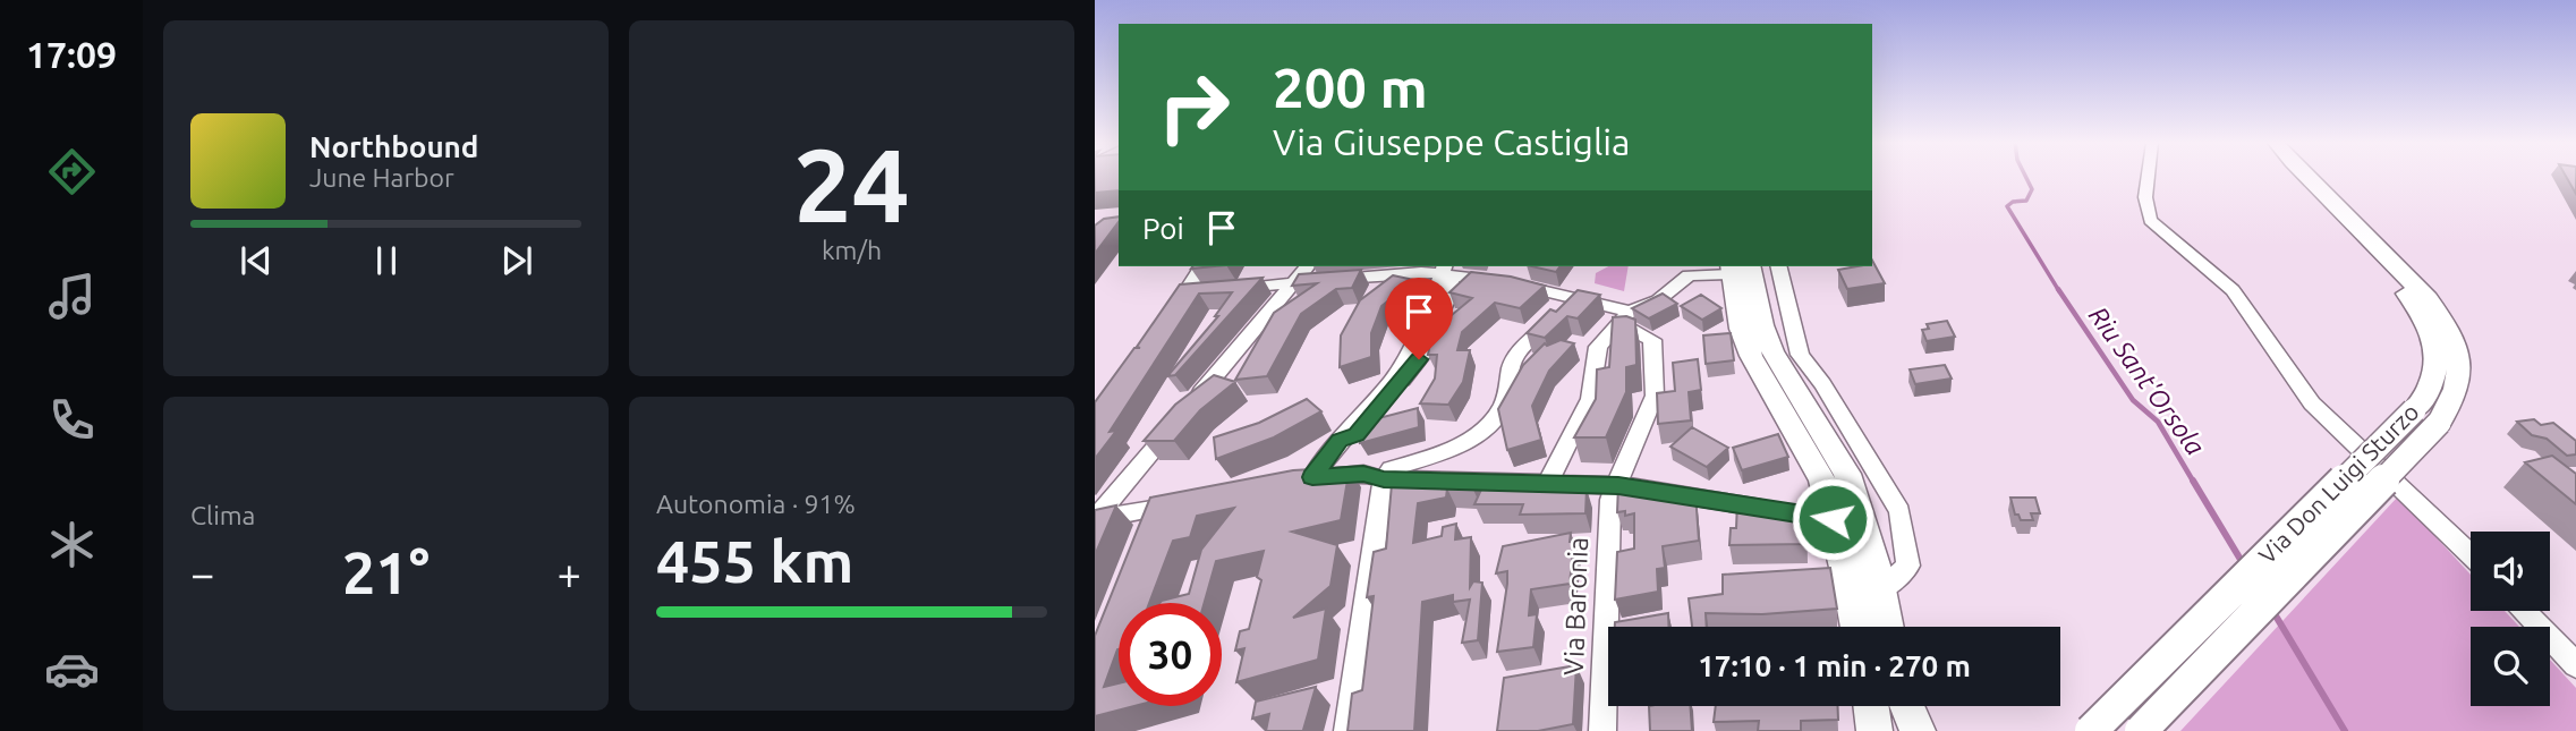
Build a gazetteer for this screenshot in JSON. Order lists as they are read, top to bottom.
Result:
{
  "streets": {
    "main road": ["Via Don Luigi Sturzo"],
    "street": ["Via Baronia"]
  },
  "water": ["Riu Sant'Orsola"],
  "page": {
    "tabs": "17:09",
    "tile": [
      ["24", "km/h"],
      "Clima",
      ["Autonomia · 91%", "455 km"]
    ],
    "turn": ["200 m", "Via Giuseppe Castiglia"],
    "song": ["Northbound", "June Harbor"],
    "then": "Poi",
    "heat": ["−", "21°", "+"],
    "limit": "30",
    "trip": "17:10 · 1 min · 270 m"
  }
}
